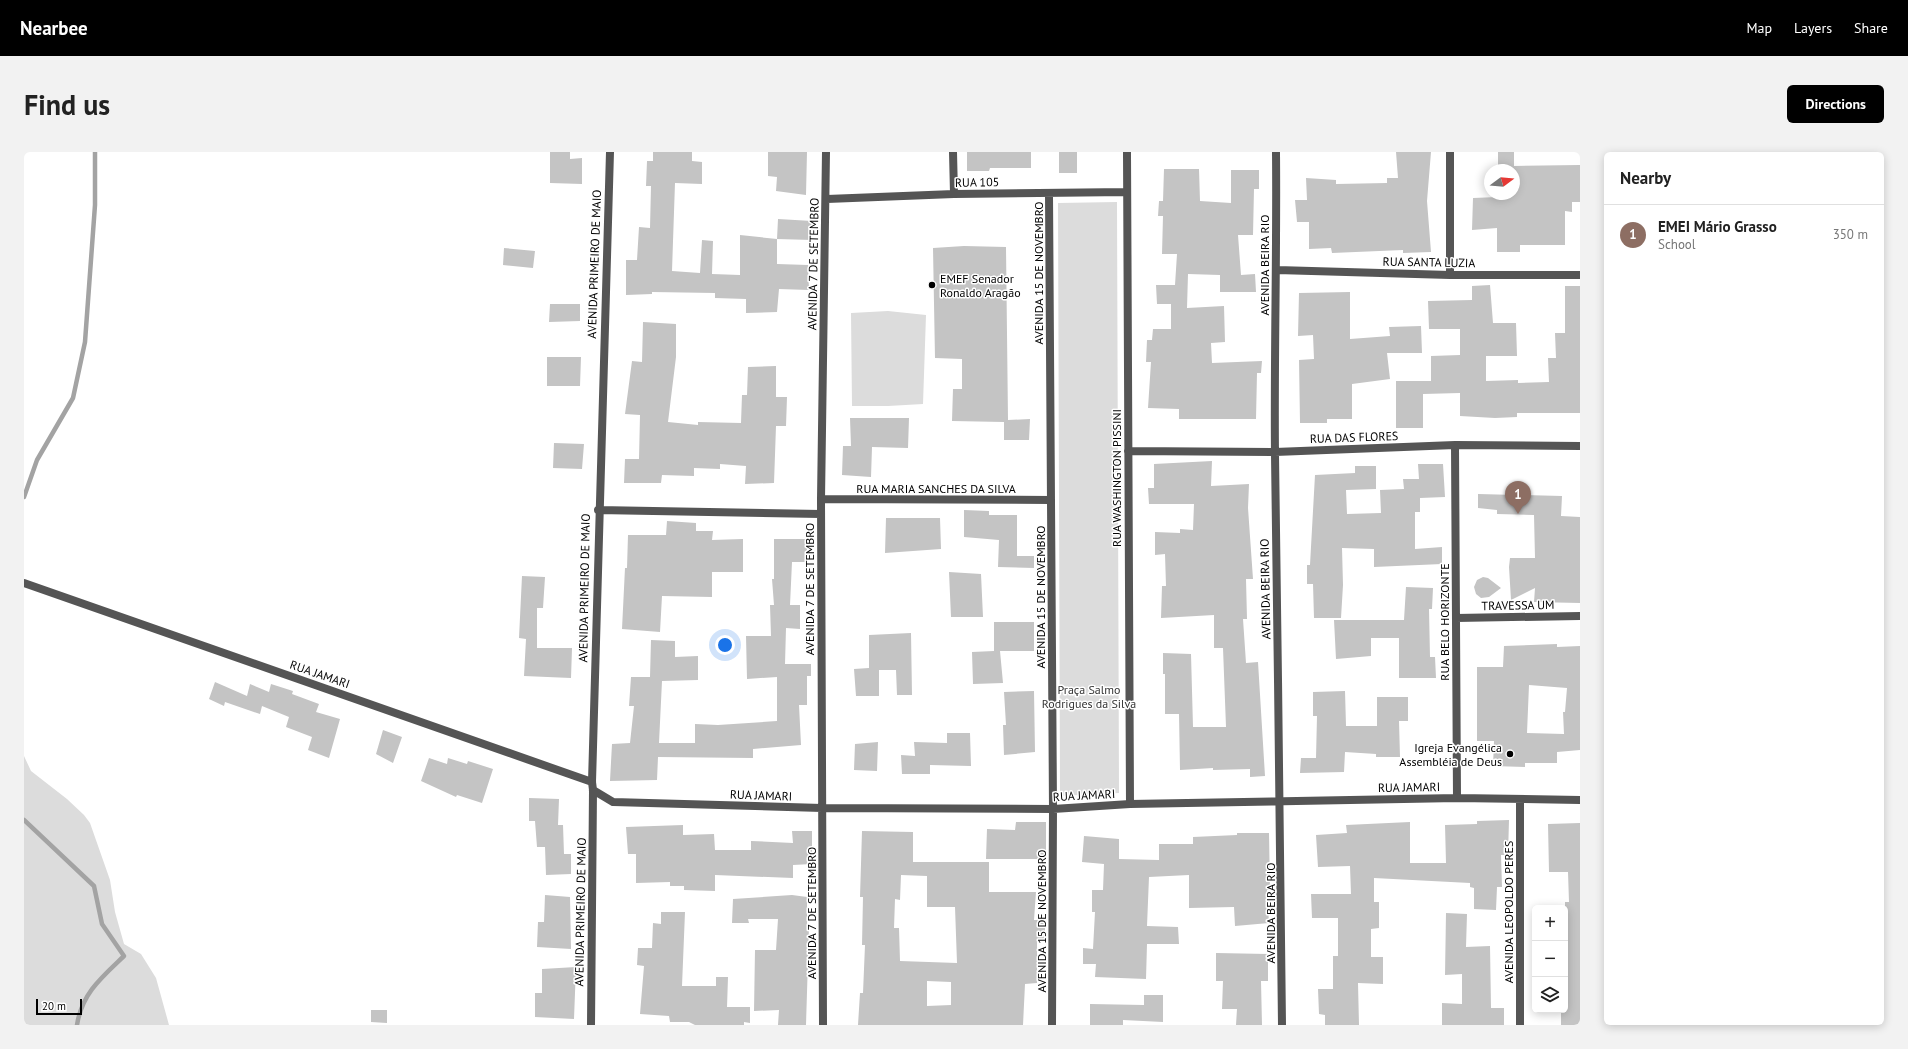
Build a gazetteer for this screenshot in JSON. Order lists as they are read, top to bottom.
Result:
{
  "streets": {
    "street": [
      "RUA 105",
      "RUA SANTA LUZIA",
      "AVENIDA PRIMEIRO DE MAIO",
      "AVENIDA 7 DE SETEMBRO",
      "AVENIDA BEIRA RIO",
      "AVENIDA 15 DE NOVEMBRO",
      "RUA DAS FLORES",
      "RUA WASHINGTON PISSINI",
      "RUA MARIA SANCHES DA SILVA",
      "TRAVESSA UM",
      "RUA BELO HORIZONTE",
      "RUA JAMARI",
      "AVENIDA LEOPOLDO PERES"
    ]
  },
  "crossings": [
    ["RUA 105", "AVENIDA 7 DE SETEMBRO"],
    ["RUA 105", "AVENIDA 15 DE NOVEMBRO"],
    ["RUA 105", "RUA WASHINGTON PISSINI"],
    ["RUA SANTA LUZIA", "AVENIDA BEIRA RIO"],
    ["AVENIDA PRIMEIRO DE MAIO", "RUA JAMARI"],
    ["AVENIDA 7 DE SETEMBRO", "RUA MARIA SANCHES DA SILVA"],
    ["AVENIDA 7 DE SETEMBRO", "RUA JAMARI"],
    ["AVENIDA BEIRA RIO", "RUA DAS FLORES"],
    ["AVENIDA BEIRA RIO", "RUA JAMARI"],
    ["AVENIDA 15 DE NOVEMBRO", "RUA MARIA SANCHES DA SILVA"],
    ["AVENIDA 15 DE NOVEMBRO", "RUA JAMARI"],
    ["RUA DAS FLORES", "RUA WASHINGTON PISSINI"],
    ["RUA DAS FLORES", "RUA BELO HORIZONTE"],
    ["RUA WASHINGTON PISSINI", "RUA JAMARI"],
    ["TRAVESSA UM", "RUA BELO HORIZONTE"],
    ["RUA BELO HORIZONTE", "RUA JAMARI"],
    ["RUA JAMARI", "AVENIDA LEOPOLDO PERES"]
  ],
  "parks": ["Praça Salmo Rodrigues da Silva"],
  "places": ["EMEF Senador Ronaldo Aragão", "Igreja Evangélica Assembléia de Deus"],
  "scale_bar": "20 m",
  "north": "right",
  "page": {
    "header": "Nearbee",
    "nav": ["Map", "Layers", "Share"],
    "buttons": "Directions",
    "title": "Find us",
    "heading": "Nearby",
    "list": [
      {
        "mark": "1",
        "name": "EMEI Mário Grasso",
        "note": "School",
        "value": "350 m"
      }
    ],
    "pins": "1",
    "map_buttons": ["+", "−"],
    "scale": "20 m"
  }
}
